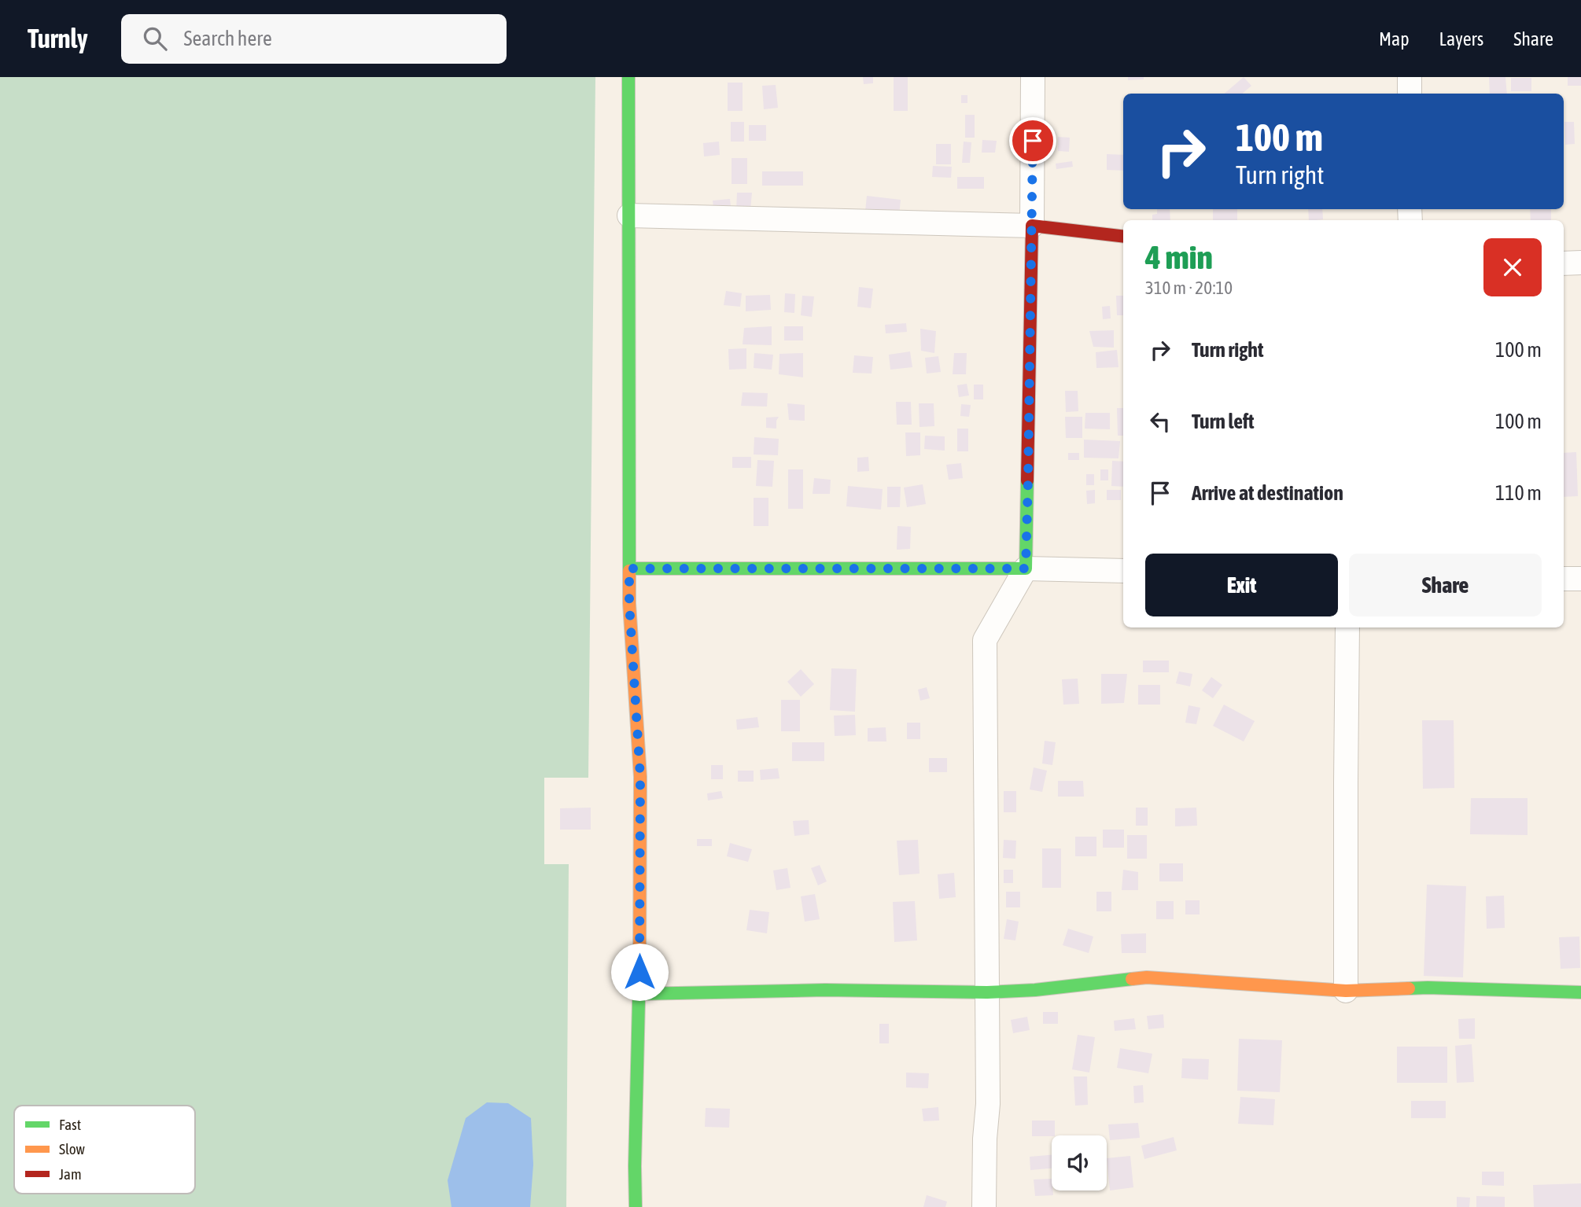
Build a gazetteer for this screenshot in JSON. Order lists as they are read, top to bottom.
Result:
{
  "legend": ["Fast", "Slow", "Jam"],
  "page": {
    "header": "Turnly",
    "search": "Search here",
    "nav": ["Map", "Layers", "Share"],
    "turn": ["100 m", "Turn right"],
    "heading": ["4 min", "310 m · 20:10"],
    "list": [
      {
        "name": "Turn right",
        "value": "100 m"
      },
      {
        "name": "Turn left",
        "value": "100 m"
      },
      {
        "name": "Arrive at destination",
        "value": "110 m"
      }
    ],
    "buttons": ["Exit", "Share"]
  }
}
